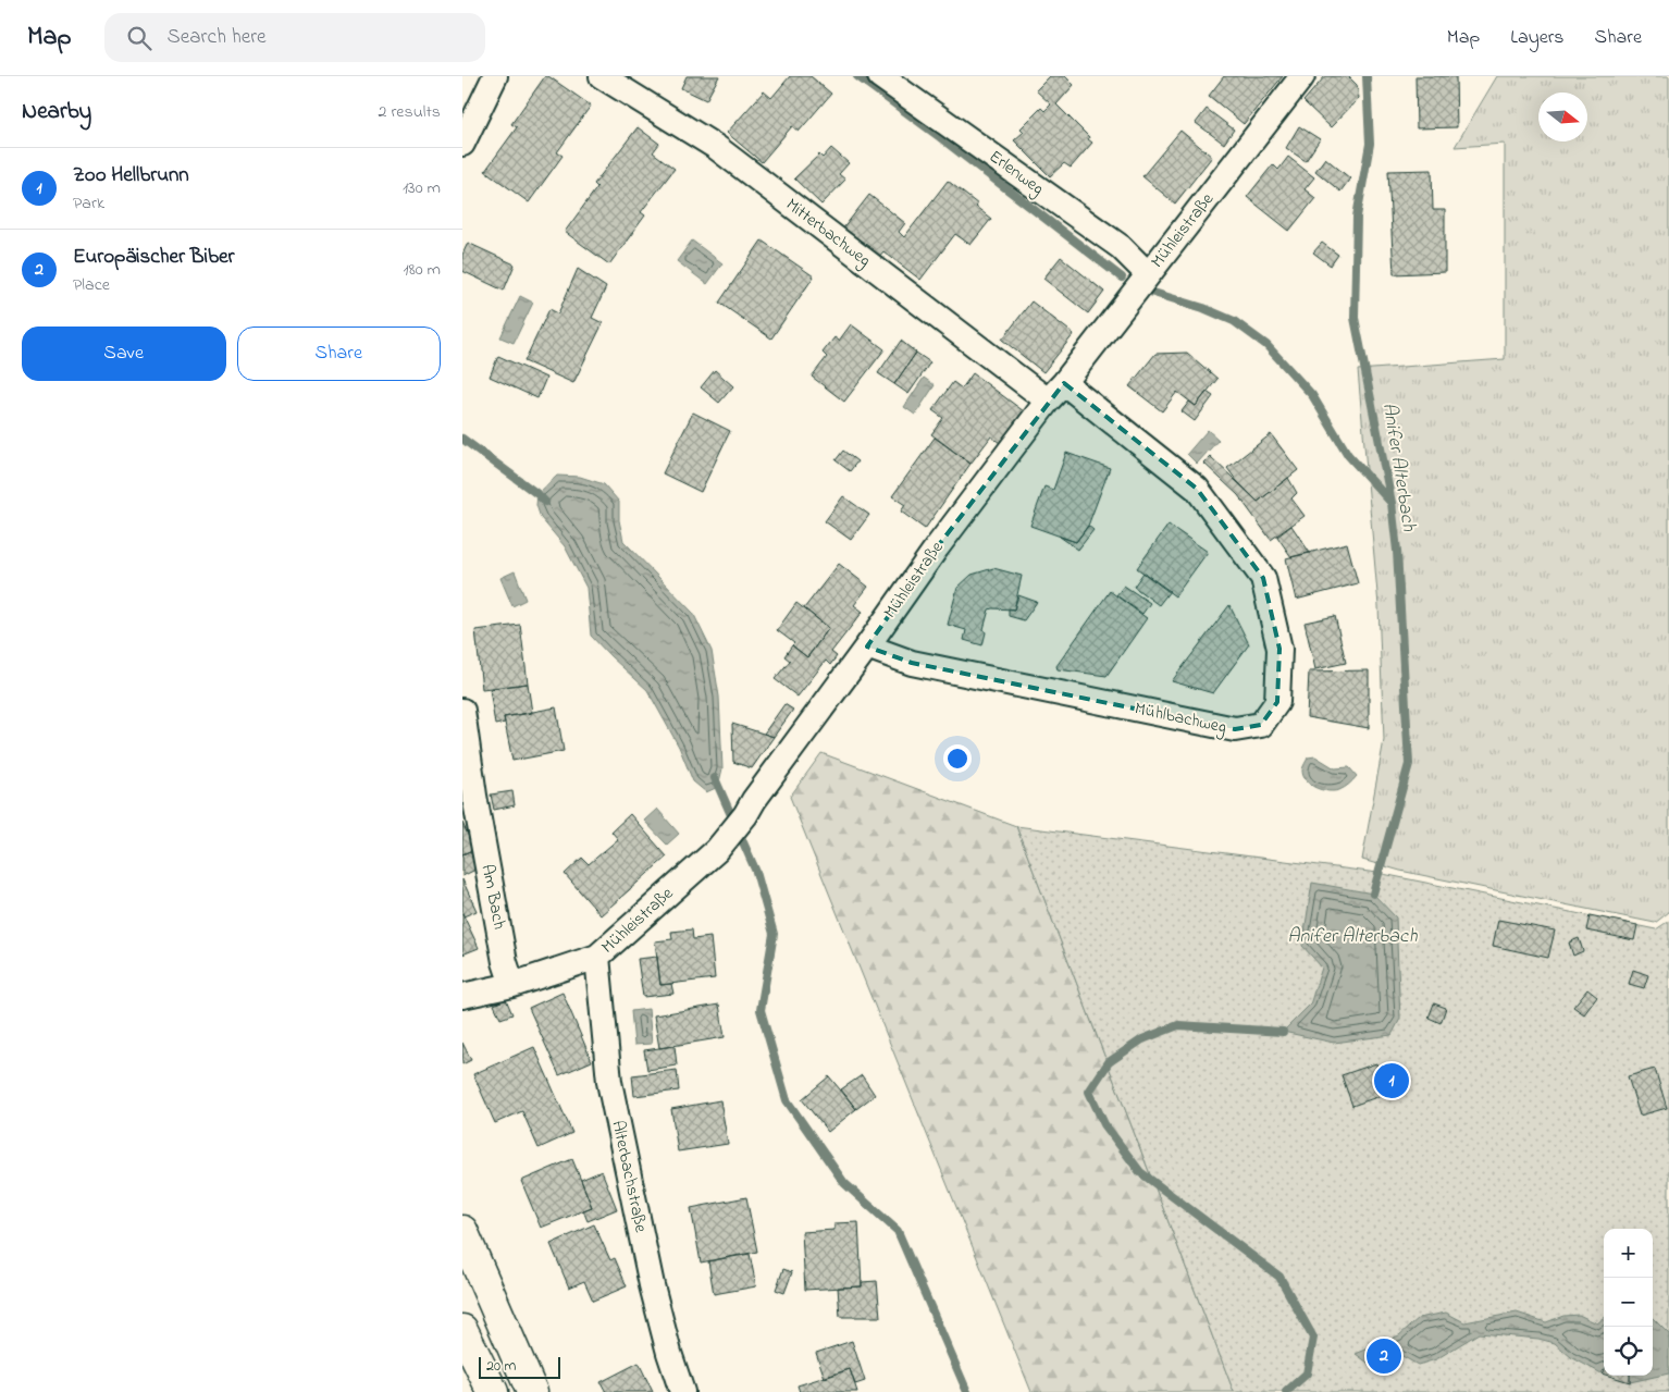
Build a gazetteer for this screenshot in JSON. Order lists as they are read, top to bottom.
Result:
{
  "streets": {
    "street": [
      "Erlenweg",
      "Mühleistraße",
      "Mitterbachweg",
      "Mühlbachweg",
      "Am Bach",
      "Alterbachstraße"
    ]
  },
  "crossings": [
    ["Erlenweg", "Mühleistraße"],
    ["Mühleistraße", "Mitterbachweg"],
    ["Mühleistraße", "Mühlbachweg"],
    ["Mühleistraße", "Am Bach"],
    ["Mühleistraße", "Alterbachstraße"],
    ["Mitterbachweg", "Mühlbachweg"]
  ],
  "water": ["Anifer Alterbach"],
  "scale_bar": "20 m",
  "north": "right",
  "page": {
    "header": "Map",
    "search": "Search here",
    "nav": ["Map", "Layers", "Share"],
    "heading": ["Nearby", "2 results"],
    "list": [
      {
        "mark": "1",
        "name": "Zoo Hellbrunn",
        "note": "Park",
        "value": "130 m"
      },
      {
        "mark": "2",
        "name": "Europäischer Biber",
        "note": "Place",
        "value": "180 m"
      }
    ],
    "buttons": ["Save", "Share"],
    "pins": ["1", "2"],
    "map_buttons": ["+", "−"],
    "scale": "20 m"
  }
}
